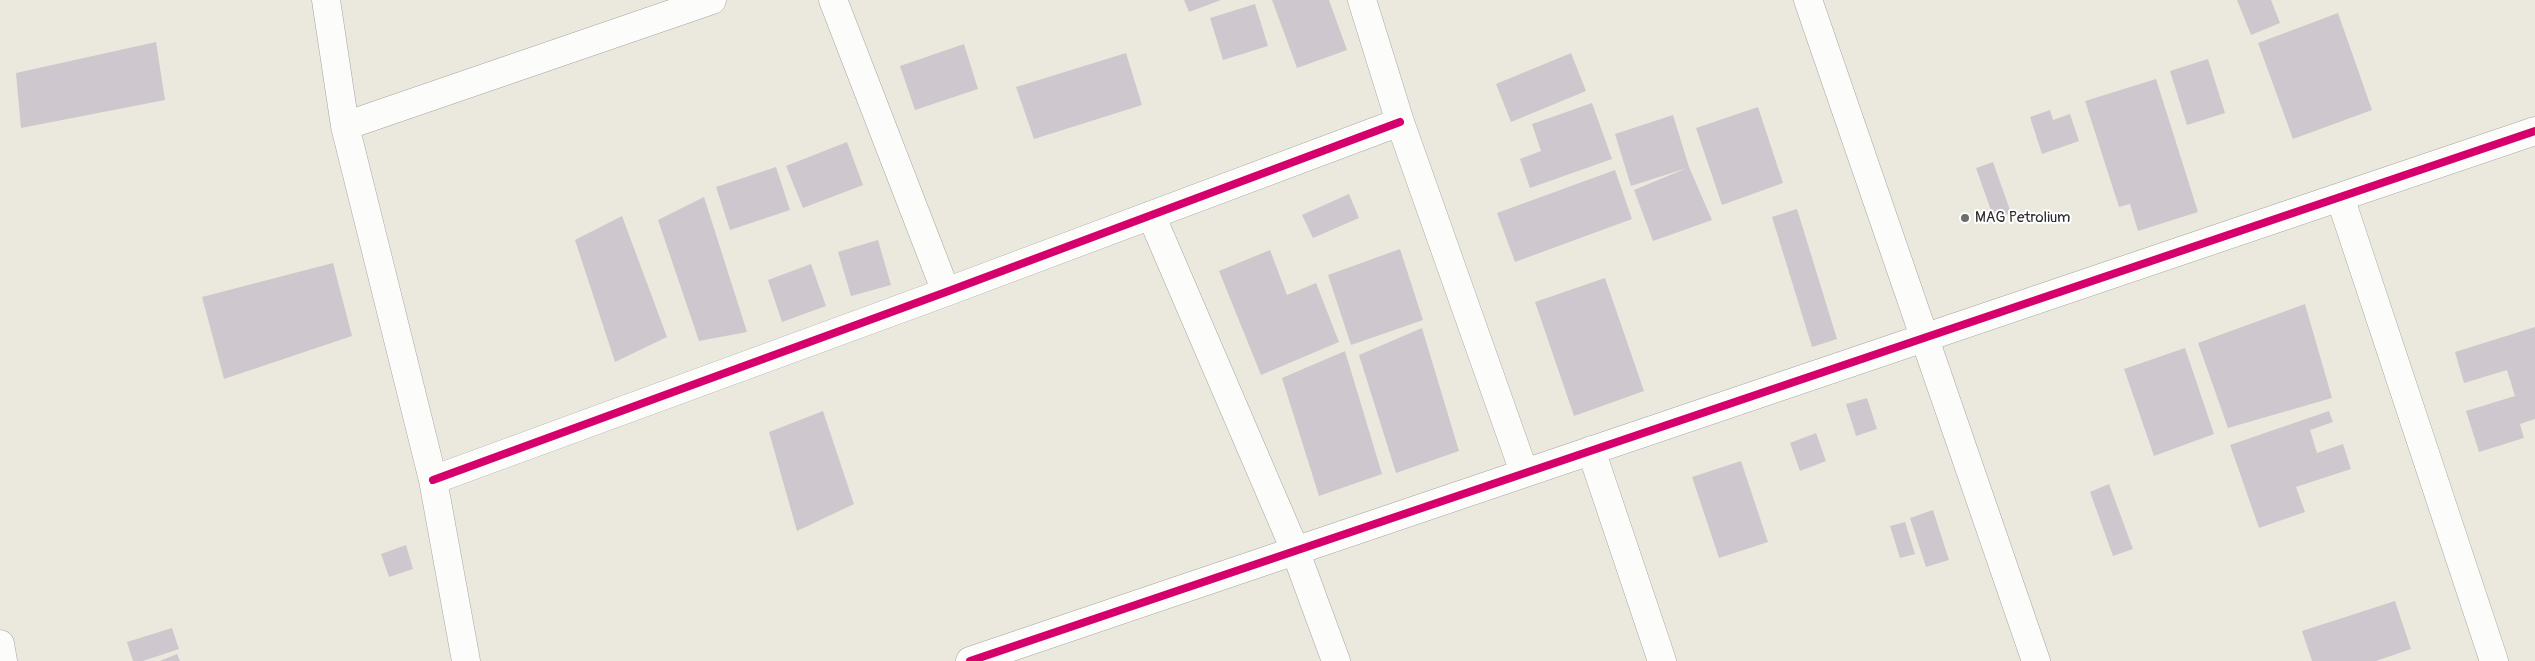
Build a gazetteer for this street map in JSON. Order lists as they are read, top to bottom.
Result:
{
  "places": ["MAG Petrolium"]
}
